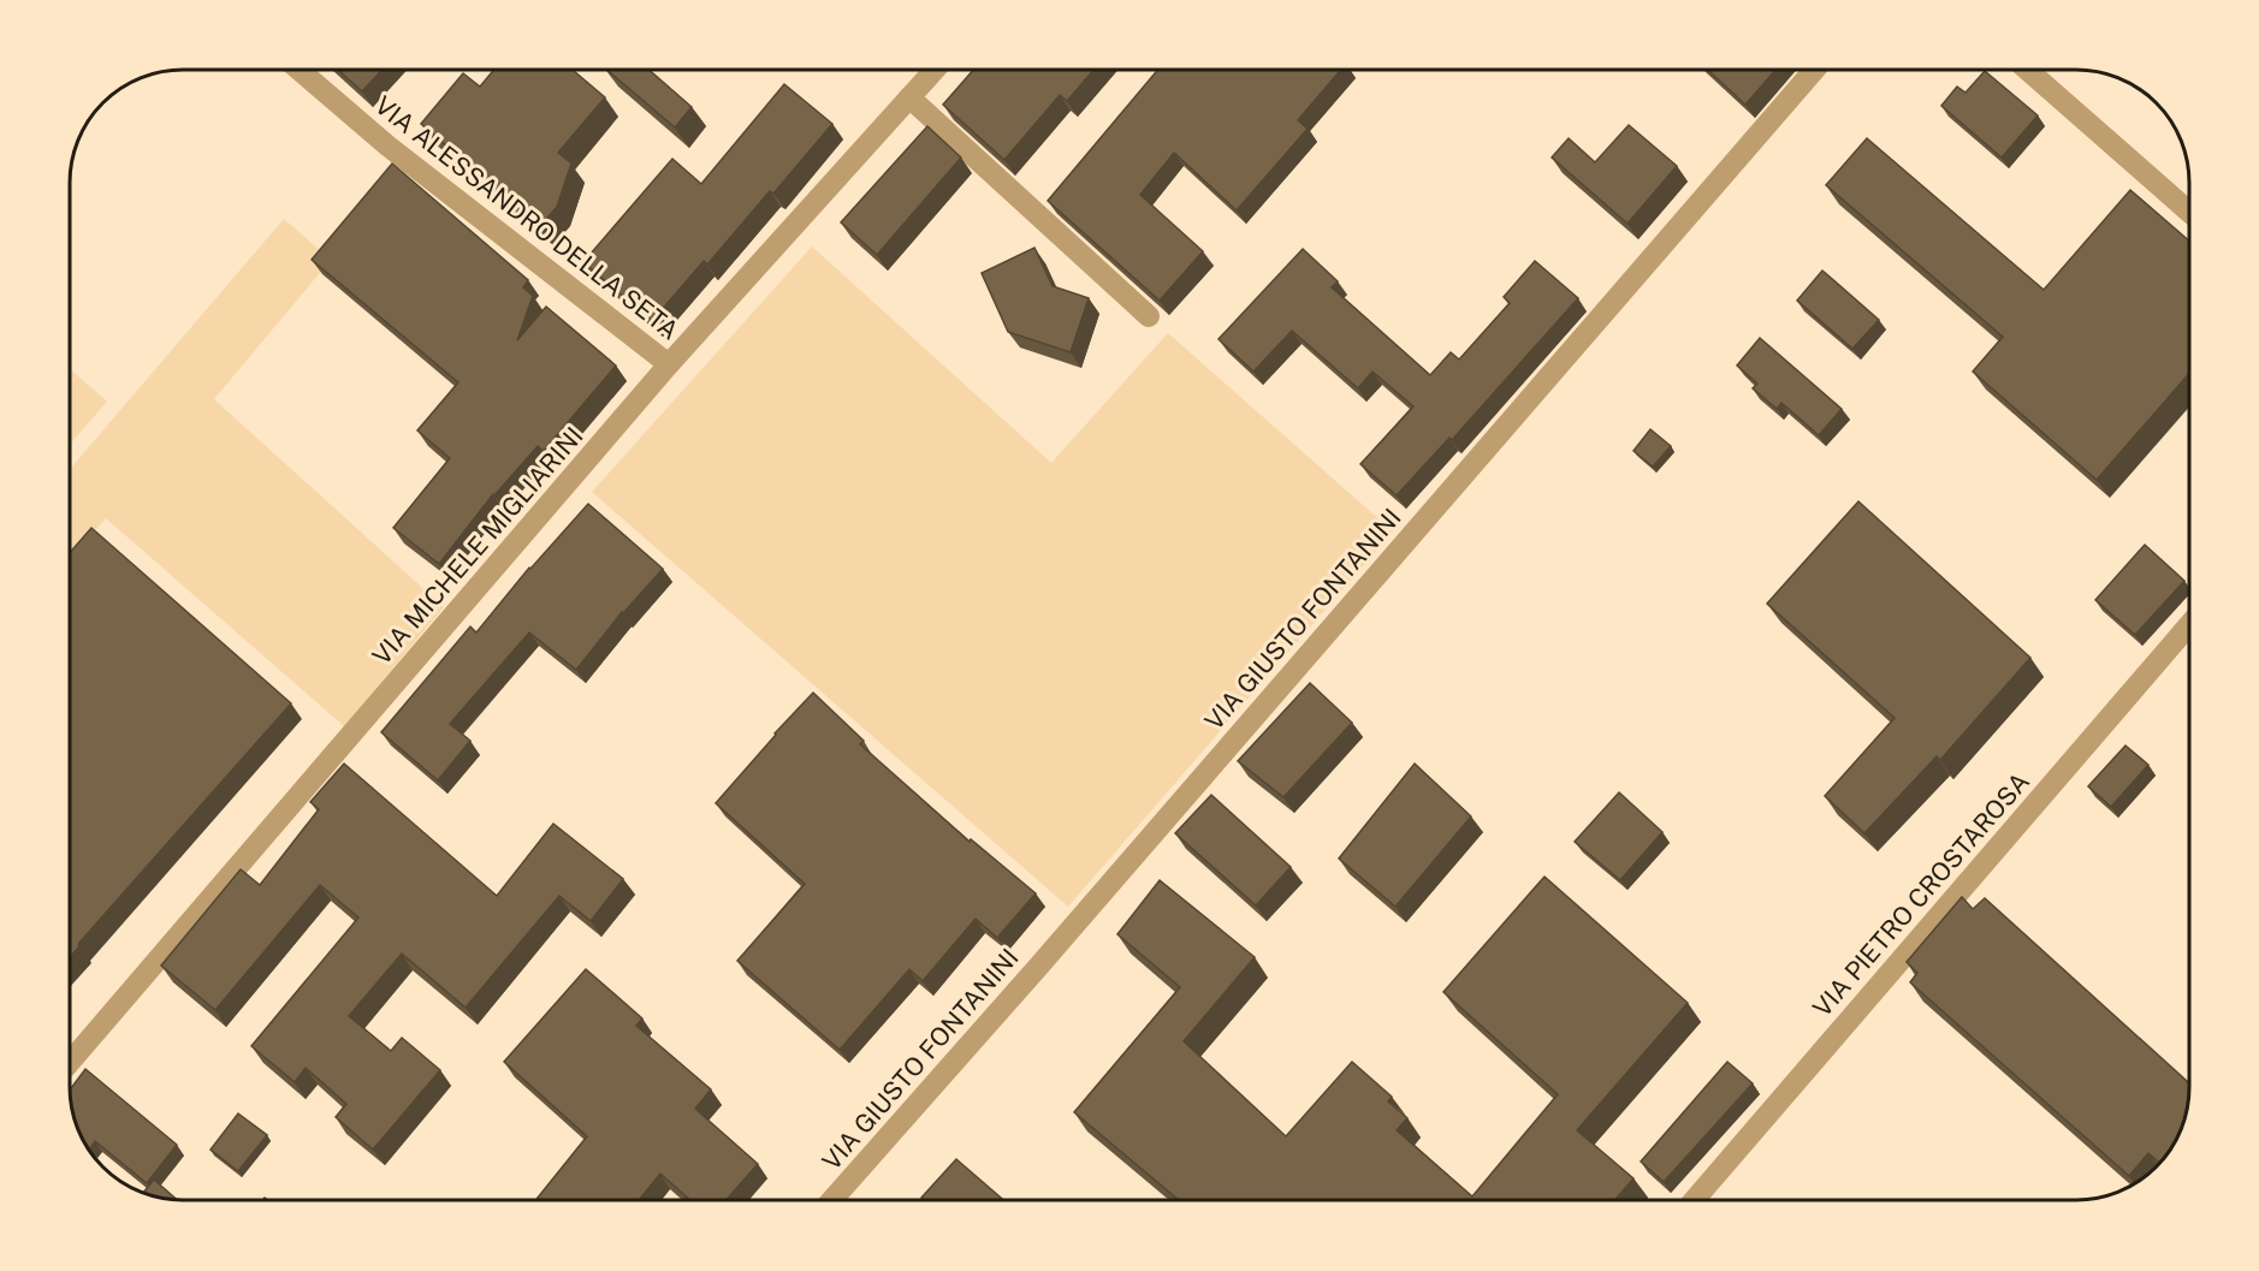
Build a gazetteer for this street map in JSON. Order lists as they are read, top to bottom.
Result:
{
  "streets": {
    "street": [
      "VIA ALESSANDRO DELLA SETA",
      "VIA MICHELE MIGLIARINI",
      "VIA GIUSTO FONTANINI",
      "VIA PIETRO CROSTAROSA"
    ]
  },
  "crossings": [
    ["VIA ALESSANDRO DELLA SETA", "VIA MICHELE MIGLIARINI"]
  ]
}
